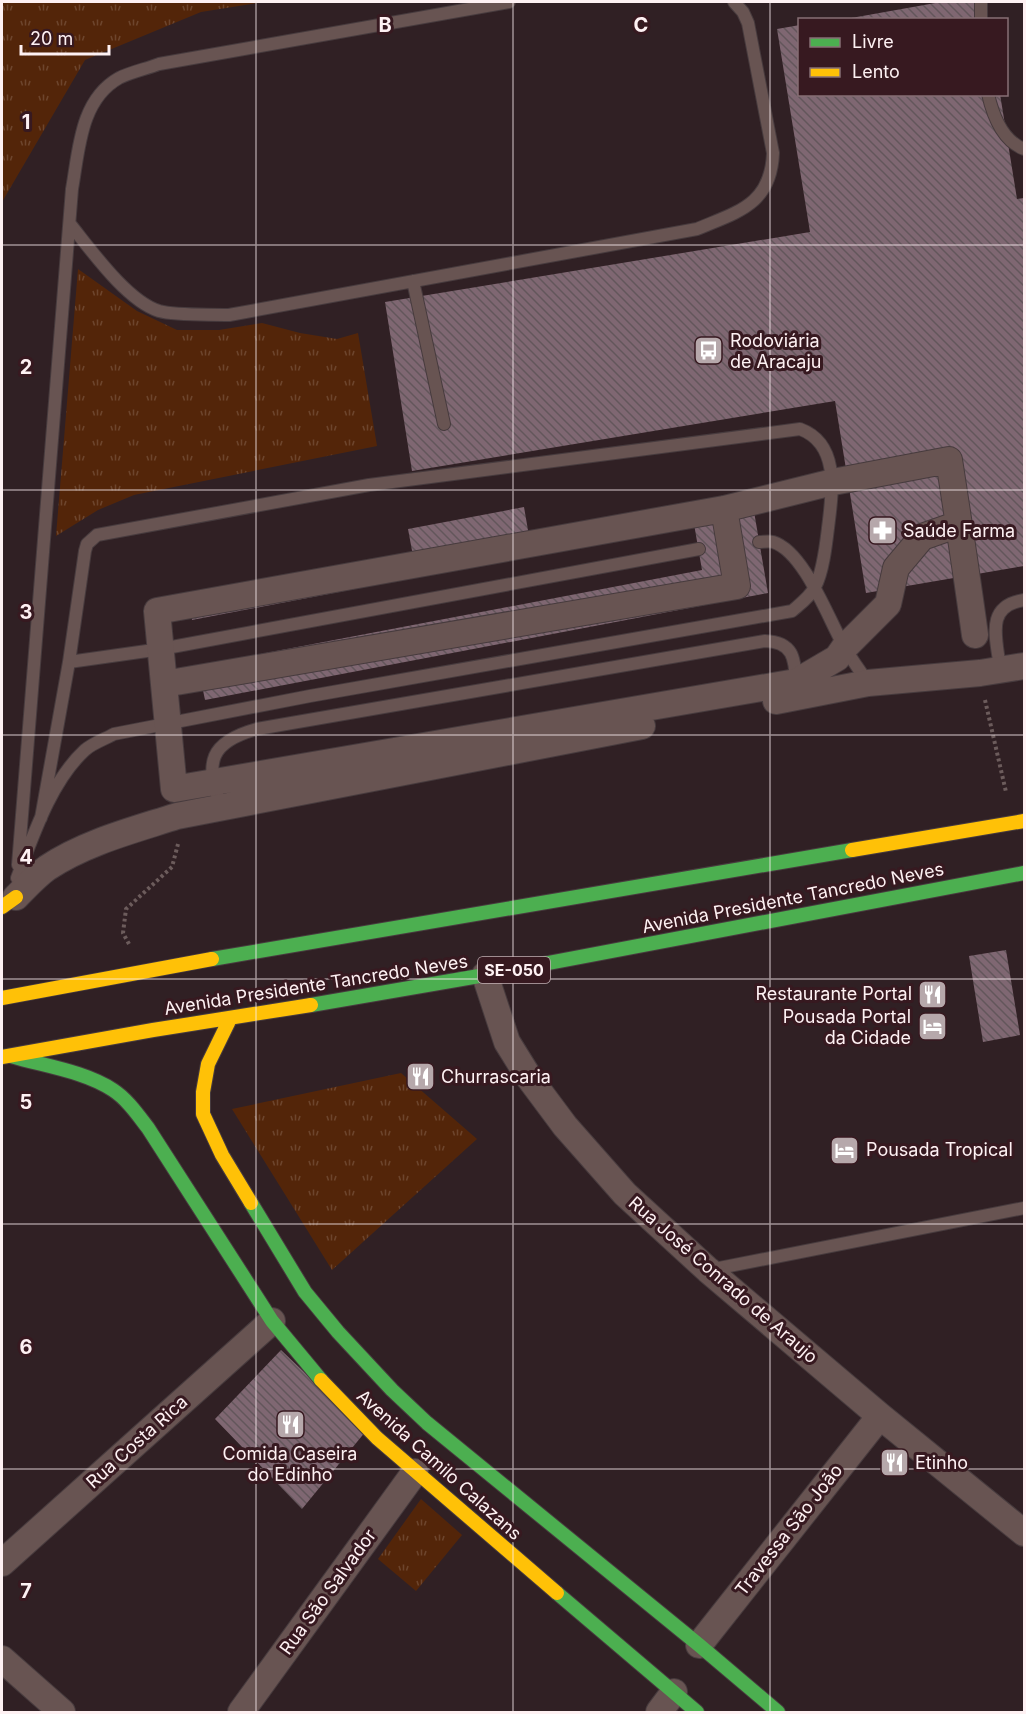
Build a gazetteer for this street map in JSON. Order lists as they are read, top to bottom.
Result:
{
  "streets": {
    "main road": ["Avenida Presidente Tancredo Neves", "SE-050", "Avenida Camilo Calazans"],
    "street": [
      "Rua José Conrado de Araujo",
      "Rua Costa Rica",
      "Travessa São João",
      "Rua São Salvador"
    ]
  },
  "crossings": [
    ["Avenida Presidente Tancredo Neves", "Rua José Conrado de Araujo"],
    ["Avenida Presidente Tancredo Neves", "Avenida Camilo Calazans"],
    ["Rua José Conrado de Araujo", "Travessa São João"],
    ["Rua Costa Rica", "Avenida Camilo Calazans"],
    ["Avenida Camilo Calazans", "Travessa São João"],
    ["Avenida Camilo Calazans", "Rua São Salvador"]
  ],
  "places": {
    "bus stop": ["Rodoviária de Aracaju"],
    "pharmacy": ["Saúde Farma"],
    "restaurant": [
      "Restaurante Portal",
      "Churrascaria",
      "Comida Caseira do Edinho",
      "Etinho"
    ],
    "hotel": ["Pousada Portal da Cidade", "Pousada Tropical"]
  },
  "legend": ["Livre", "Lento"],
  "scale_bar": "20 m",
  "grid": {
    "columns": ["B", "C"],
    "rows": [
      "1",
      "2",
      "3",
      "4",
      "5",
      "6",
      "7"
    ]
  }
}
